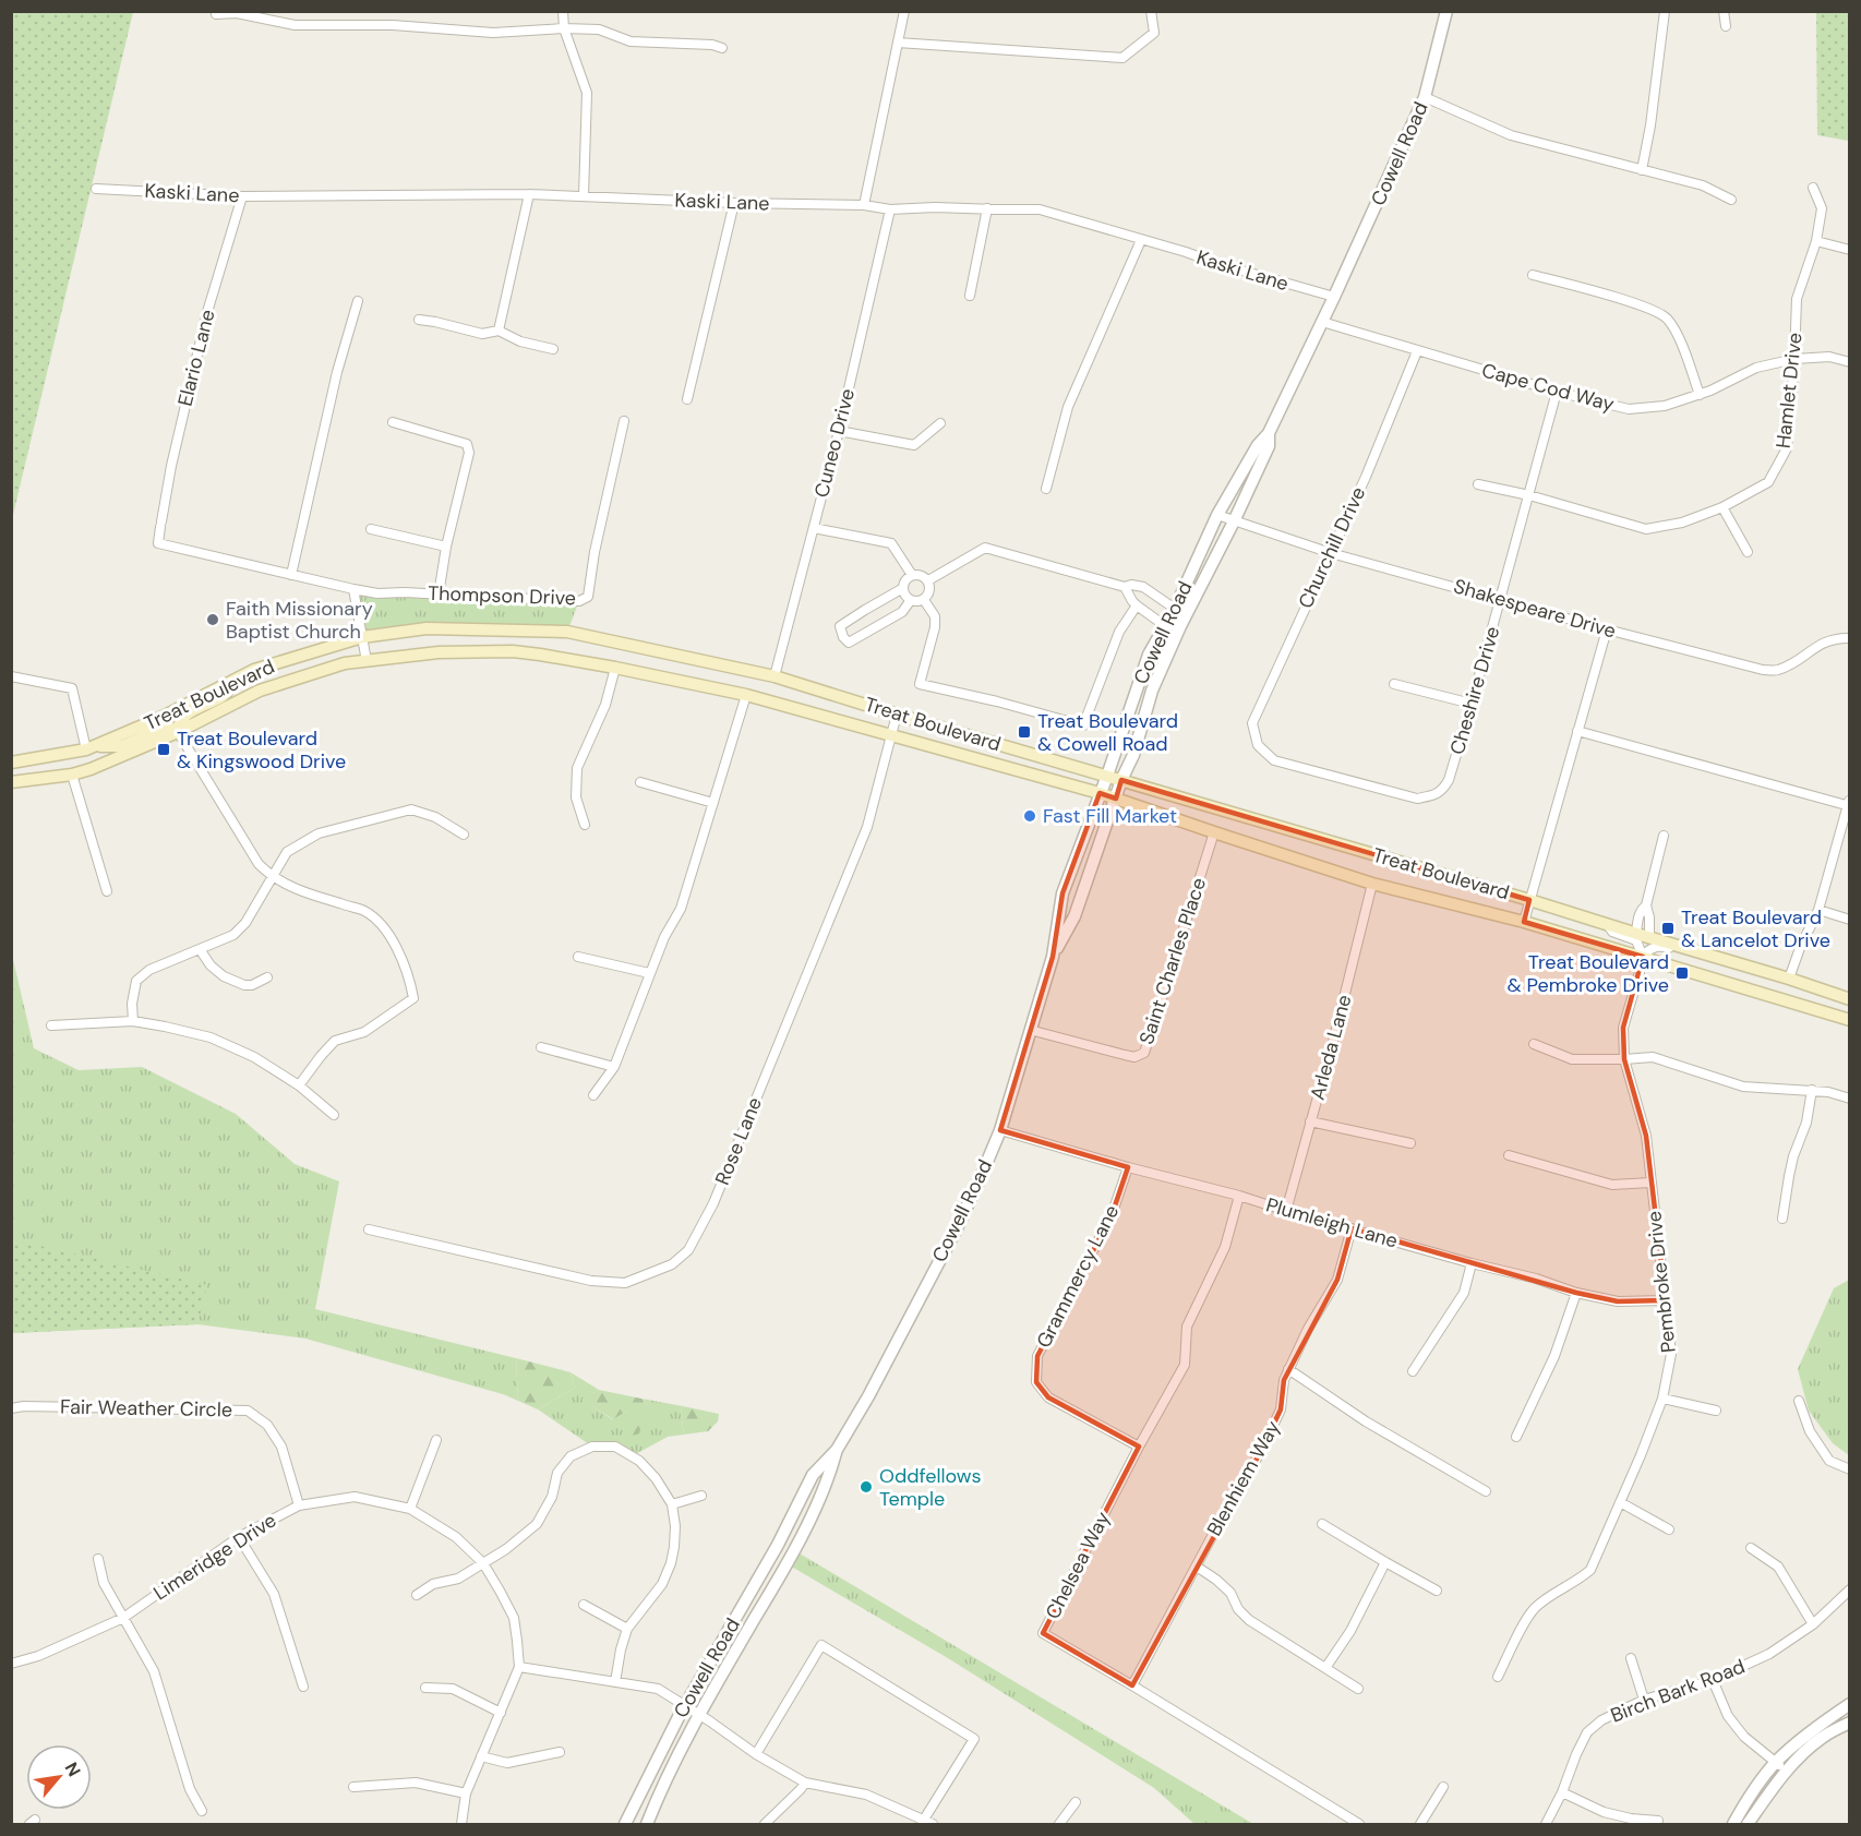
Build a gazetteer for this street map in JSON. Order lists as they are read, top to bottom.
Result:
{
  "streets": {
    "main road": ["Treat Boulevard"],
    "street": [
      "Cowell Road",
      "Kaski Lane",
      "Elario Lane",
      "Cape Cod Way",
      "Hamlet Drive",
      "Cuneo Drive",
      "Churchill Drive",
      "Thompson Drive",
      "Shakespeare Drive",
      "Cheshire Drive",
      "Saint Charles Place",
      "Arleda Lane",
      "Rose Lane",
      "Plumleigh Lane",
      "Grammercy Lane",
      "Pembroke Drive",
      "Fair Weather Circle",
      "Blenhiem Way",
      "Limeridge Drive",
      "Chelsea Way",
      "Birch Bark Road"
    ]
  },
  "crossings": [
    ["Cowell Road", "Kaski Lane"],
    ["Cowell Road", "Cape Cod Way"],
    ["Cowell Road", "Shakespeare Drive"],
    ["Cowell Road", "Treat Boulevard"],
    ["Cowell Road", "Saint Charles Place"],
    ["Cowell Road", "Plumleigh Lane"],
    ["Kaski Lane", "Elario Lane"],
    ["Kaski Lane", "Cuneo Drive"],
    ["Elario Lane", "Thompson Drive"],
    ["Cape Cod Way", "Hamlet Drive"],
    ["Cape Cod Way", "Churchill Drive"],
    ["Cape Cod Way", "Cheshire Drive"],
    ["Hamlet Drive", "Cheshire Drive"],
    ["Cuneo Drive", "Treat Boulevard"],
    ["Churchill Drive", "Shakespeare Drive"],
    ["Churchill Drive", "Cheshire Drive"],
    ["Shakespeare Drive", "Cheshire Drive"],
    ["Treat Boulevard", "Saint Charles Place"],
    ["Treat Boulevard", "Arleda Lane"],
    ["Treat Boulevard", "Rose Lane"],
    ["Treat Boulevard", "Pembroke Drive"],
    ["Arleda Lane", "Plumleigh Lane"],
    ["Plumleigh Lane", "Grammercy Lane"],
    ["Plumleigh Lane", "Pembroke Drive"],
    ["Plumleigh Lane", "Blenhiem Way"],
    ["Plumleigh Lane", "Chelsea Way"],
    ["Grammercy Lane", "Chelsea Way"],
    ["Fair Weather Circle", "Limeridge Drive"],
    ["Blenhiem Way", "Chelsea Way"]
  ],
  "places": {
    "other": ["Faith Missionary Baptist Church", "Fast Fill Market", "Oddfellows Temple"],
    "transit": [
      "Treat Boulevard & Cowell Road",
      "Treat Boulevard & Kingswood Drive",
      "Treat Boulevard & Lancelot Drive",
      "Treat Boulevard & Pembroke Drive"
    ]
  },
  "north": "top right"
}
